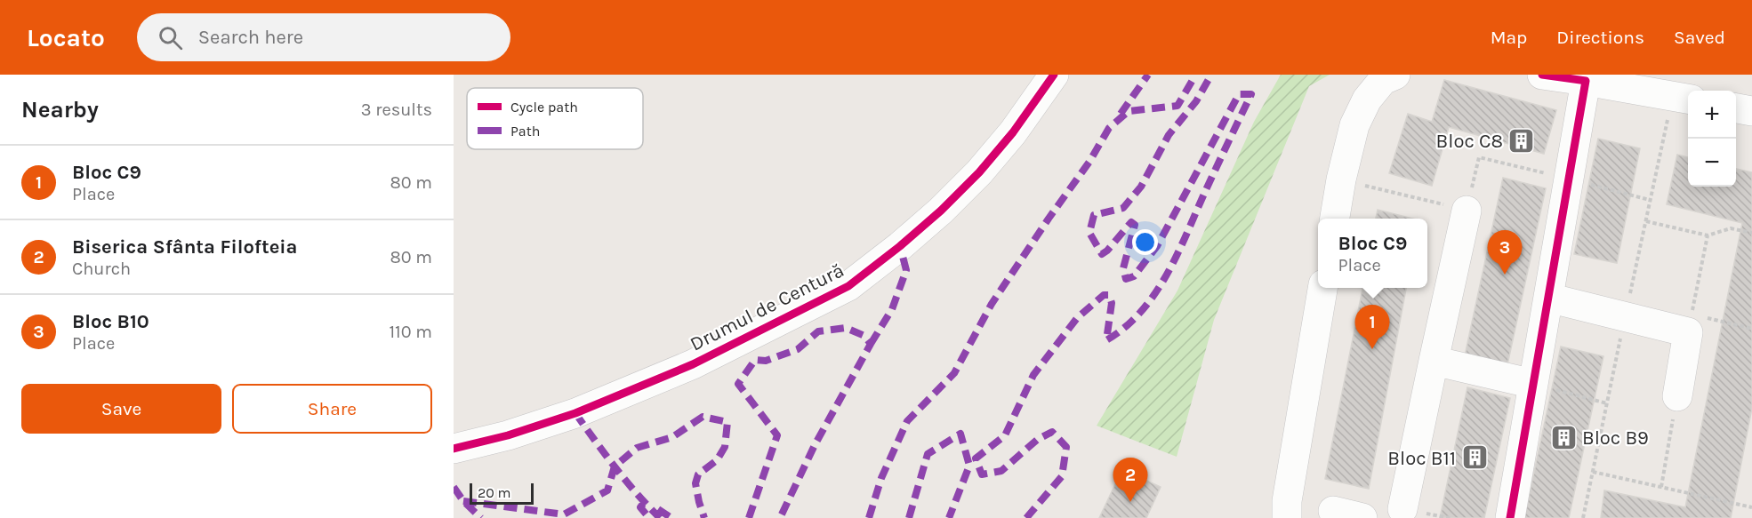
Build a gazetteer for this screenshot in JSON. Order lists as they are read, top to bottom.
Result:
{
  "streets": {
    "street": ["Drumul de Centură"]
  },
  "places": {
    "building": ["Bloc C8", "Bloc B9", "Bloc B11"]
  },
  "legend": ["Cycle path", "Path"],
  "scale_bar": "20 m",
  "page": {
    "header": "Locato",
    "search": "Search here",
    "nav": ["Map", "Directions", "Saved"],
    "heading": ["Nearby", "3 results"],
    "map_buttons": ["+", "−"],
    "list": [
      {
        "mark": "1",
        "name": "Bloc C9",
        "note": "Place",
        "value": "80 m"
      },
      {
        "mark": "2",
        "name": "Biserica Sfânta Filofteia",
        "note": "Church",
        "value": "80 m"
      },
      {
        "mark": "3",
        "name": "Bloc B10",
        "note": "Place",
        "value": "110 m"
      }
    ],
    "popup": ["Bloc C9", "Place"],
    "pins": ["3", "1", "2"],
    "buttons": ["Save", "Share"],
    "scale": "20 m"
  }
}
